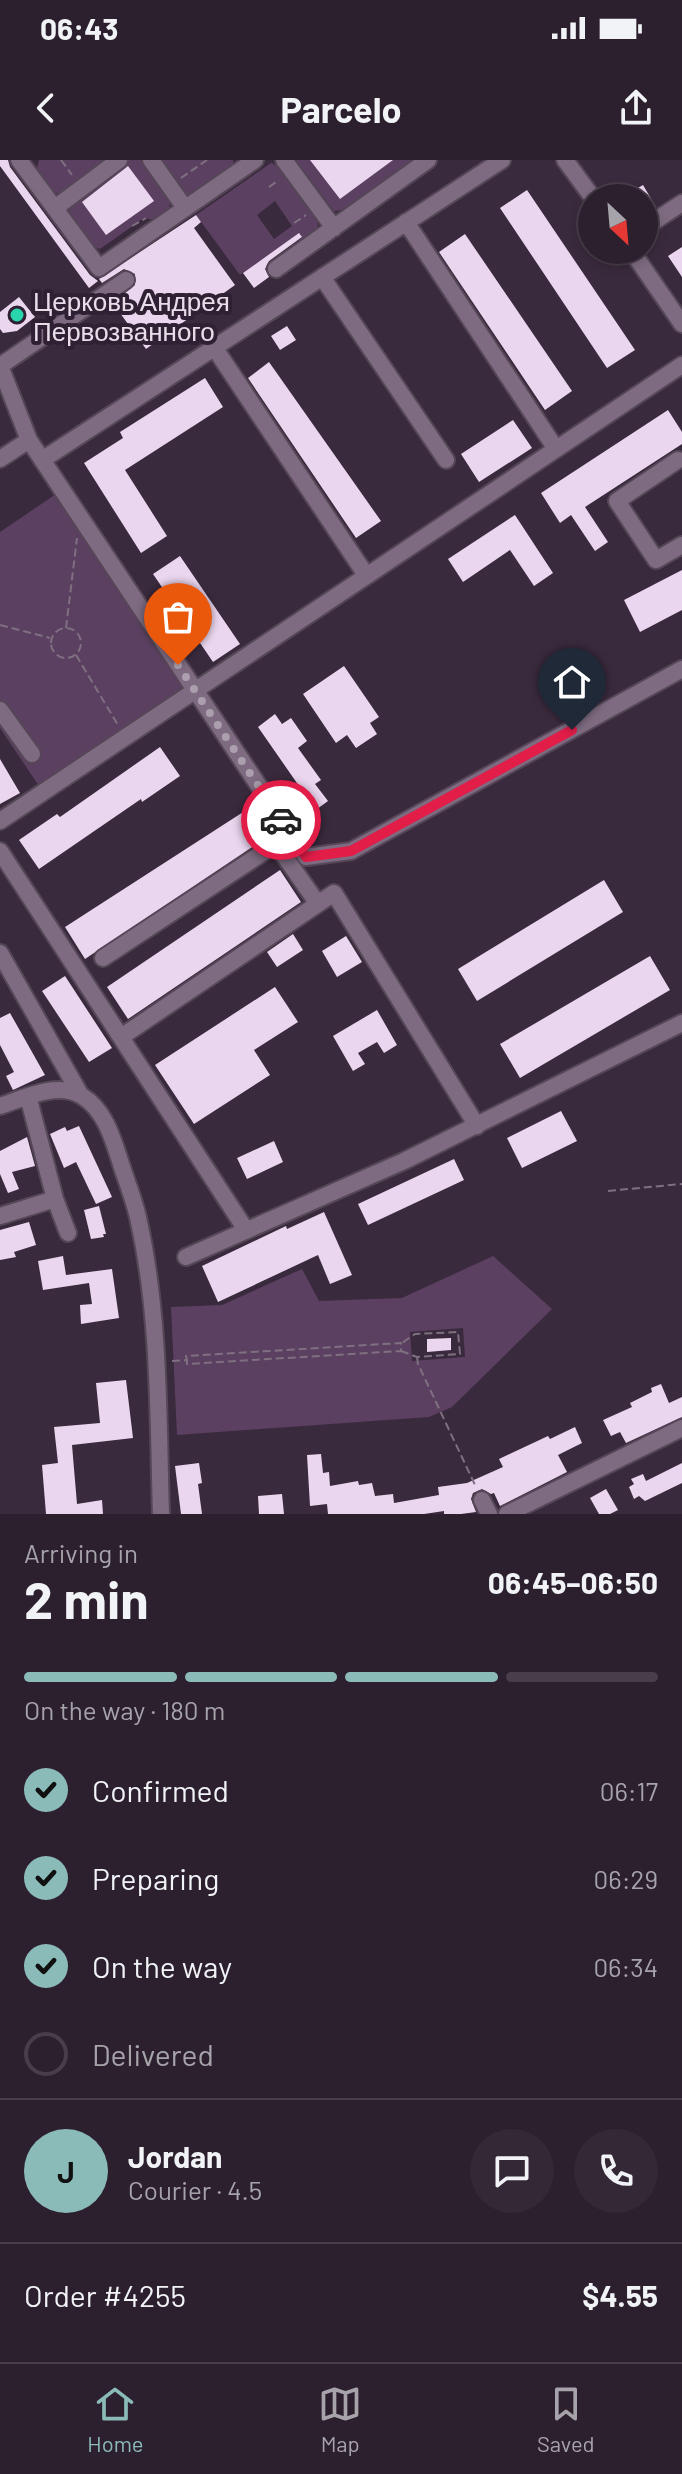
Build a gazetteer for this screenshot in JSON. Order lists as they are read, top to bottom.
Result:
{
  "places": ["Церковь Андрея Первозванного"],
  "north": "bottom right",
  "page": {
    "status": "06:43",
    "header": "Parcelo",
    "heading": ["2 min", "Arriving in", "06:45–06:50"],
    "panel": [
      "Jordan",
      "Courier · 4.5",
      "Order #4255",
      "$4.55"
    ],
    "bar": "On the way · 180 m",
    "list": [
      ["Confirmed", "06:17"],
      ["Preparing", "06:29"],
      ["On the way", "06:34"],
      "Delivered"
    ],
    "round": "J",
    "tabs": ["Home", "Map", "Saved"]
  }
}
